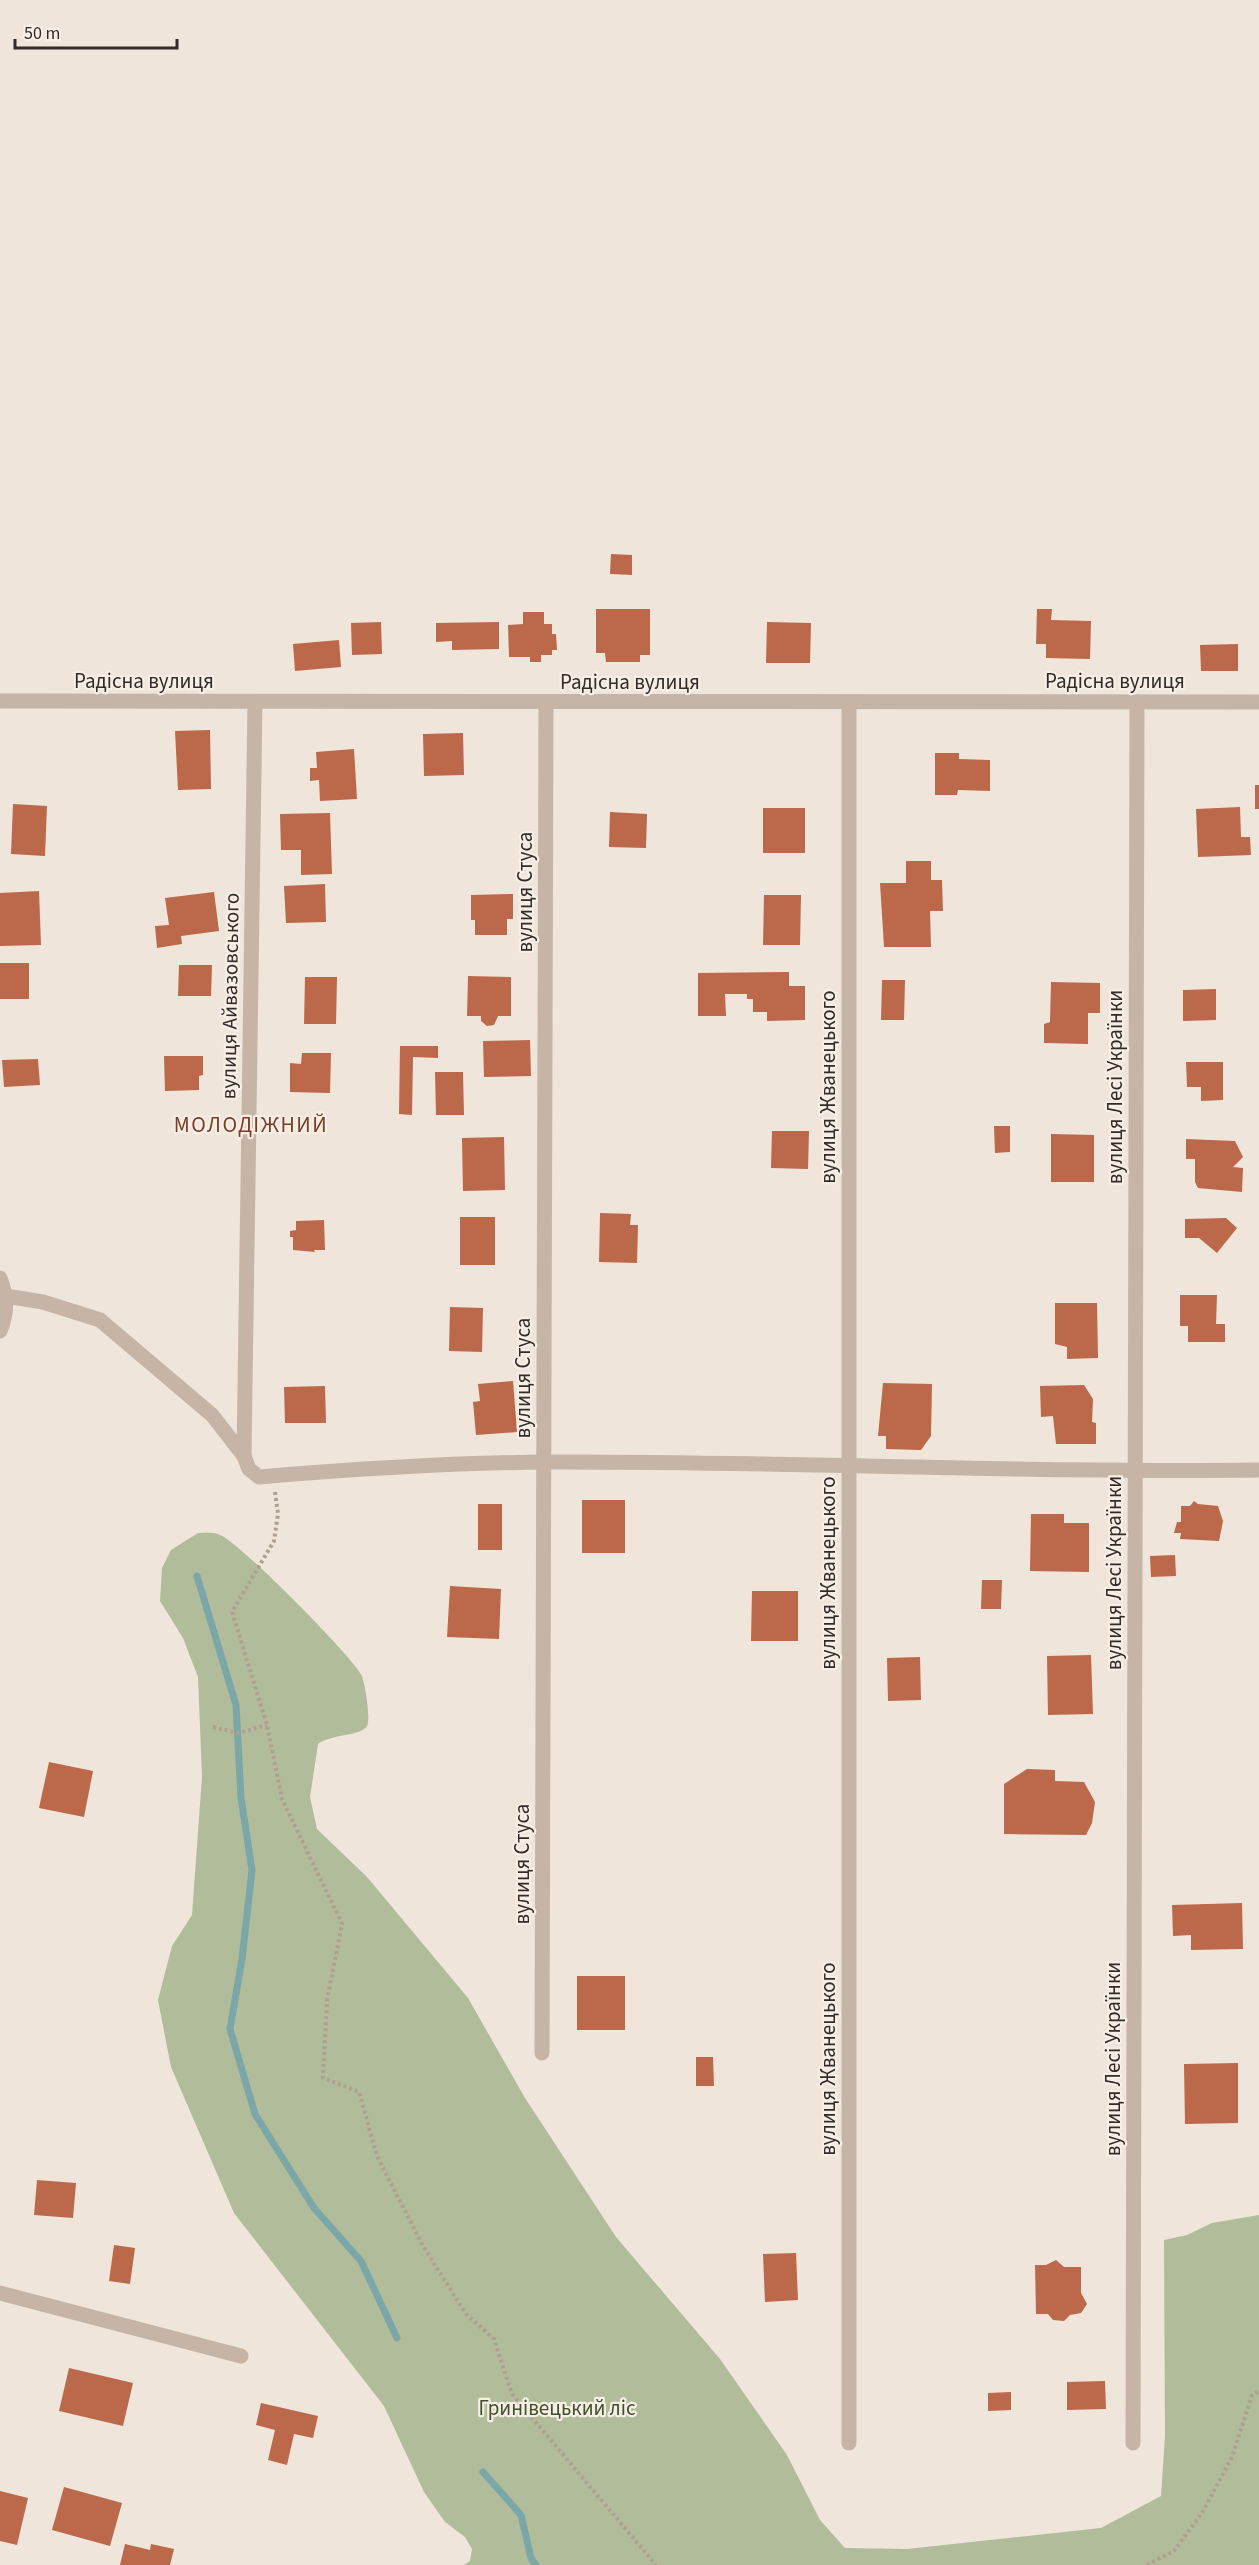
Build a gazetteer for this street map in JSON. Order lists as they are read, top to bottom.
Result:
{
  "streets": {
    "street": [
      "Радісна вулиця",
      "вулиця Стуса",
      "вулиця Айвазовського",
      "вулиця Жванецького",
      "вулиця Лесі Українки"
    ]
  },
  "crossings": [
    ["Радісна вулиця", "вулиця Стуса"],
    ["Радісна вулиця", "вулиця Айвазовського"],
    ["Радісна вулиця", "вулиця Жванецького"],
    ["Радісна вулиця", "вулиця Лесі Українки"]
  ],
  "districts": ["МОЛОДІЖНИЙ"],
  "parks": ["Гринівецький ліс"],
  "scale_bar": "50 m"
}
